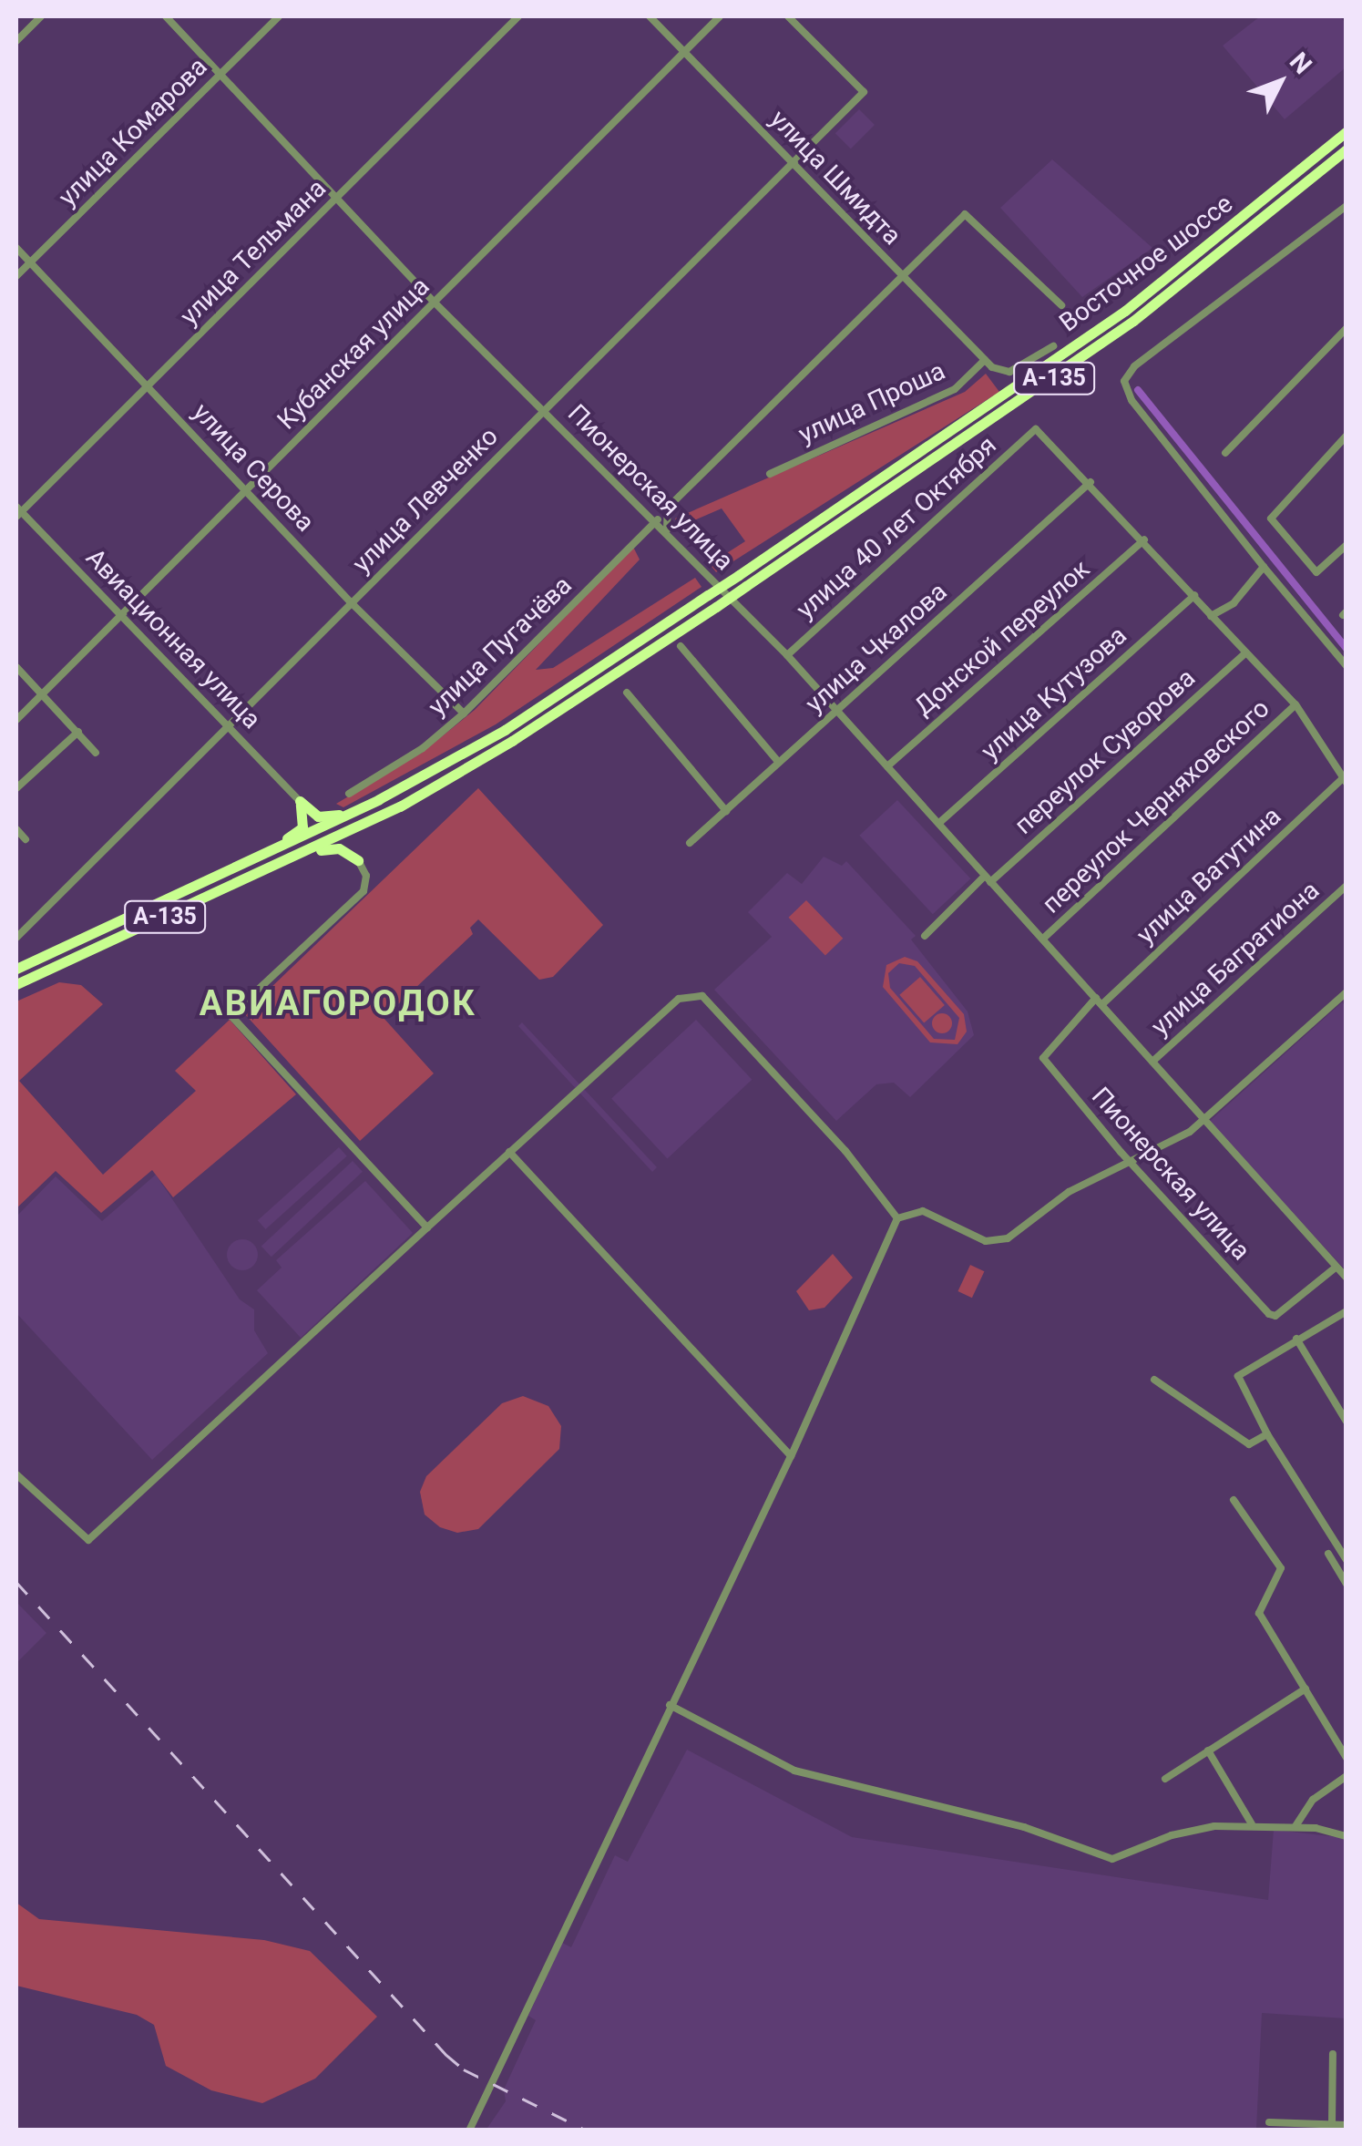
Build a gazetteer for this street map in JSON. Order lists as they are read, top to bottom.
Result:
{
  "streets": {
    "highway": ["Восточное шоссе", "А-135"],
    "street": [
      "улица Комарова",
      "улица Шмидта",
      "улица Тельмана",
      "Кубанская улица",
      "улица Проша",
      "улица Серова",
      "Пионерская улица",
      "улица Левченко",
      "улица 40 лет Октября",
      "Донской переулок",
      "Авиационная улица",
      "улица Пугачёва",
      "улица Чкалова",
      "улица Кутузова",
      "переулок Суворова",
      "переулок Черняховского",
      "улица Ватутина",
      "улица Багратиона"
    ]
  },
  "crossings": [
    ["улица Комарова", "улица Серова"],
    ["улица Комарова", "Пионерская улица"],
    ["улица Шмидта", "Кубанская улица"],
    ["улица Шмидта", "улица Проша"],
    ["улица Шмидта", "улица Левченко"],
    ["улица Шмидта", "улица Пугачёва"],
    ["улица Тельмана", "улица Серова"],
    ["улица Тельмана", "Пионерская улица"],
    ["улица Тельмана", "Авиационная улица"],
    ["Восточное шоссе", "А-135"],
    ["Кубанская улица", "улица Серова"],
    ["Кубанская улица", "Пионерская улица"],
    ["Кубанская улица", "Авиационная улица"],
    ["улица Серова", "улица Левченко"],
    ["улица Серова", "улица Пугачёва"],
    ["Пионерская улица", "улица Левченко"],
    ["Пионерская улица", "улица 40 лет Октября"],
    ["Пионерская улица", "Донской переулок"],
    ["Пионерская улица", "улица Пугачёва"],
    ["Пионерская улица", "улица Чкалова"],
    ["Пионерская улица", "улица Кутузова"],
    ["Пионерская улица", "переулок Суворова"],
    ["Пионерская улица", "переулок Черняховского"],
    ["Пионерская улица", "улица Ватутина"],
    ["Пионерская улица", "улица Багратиона"],
    ["улица Левченко", "Авиационная улица"],
    ["улица 40 лет Октября", "улица Чкалова"]
  ],
  "districts": ["АВИАГОРОДОК"],
  "north": "top right"
}
